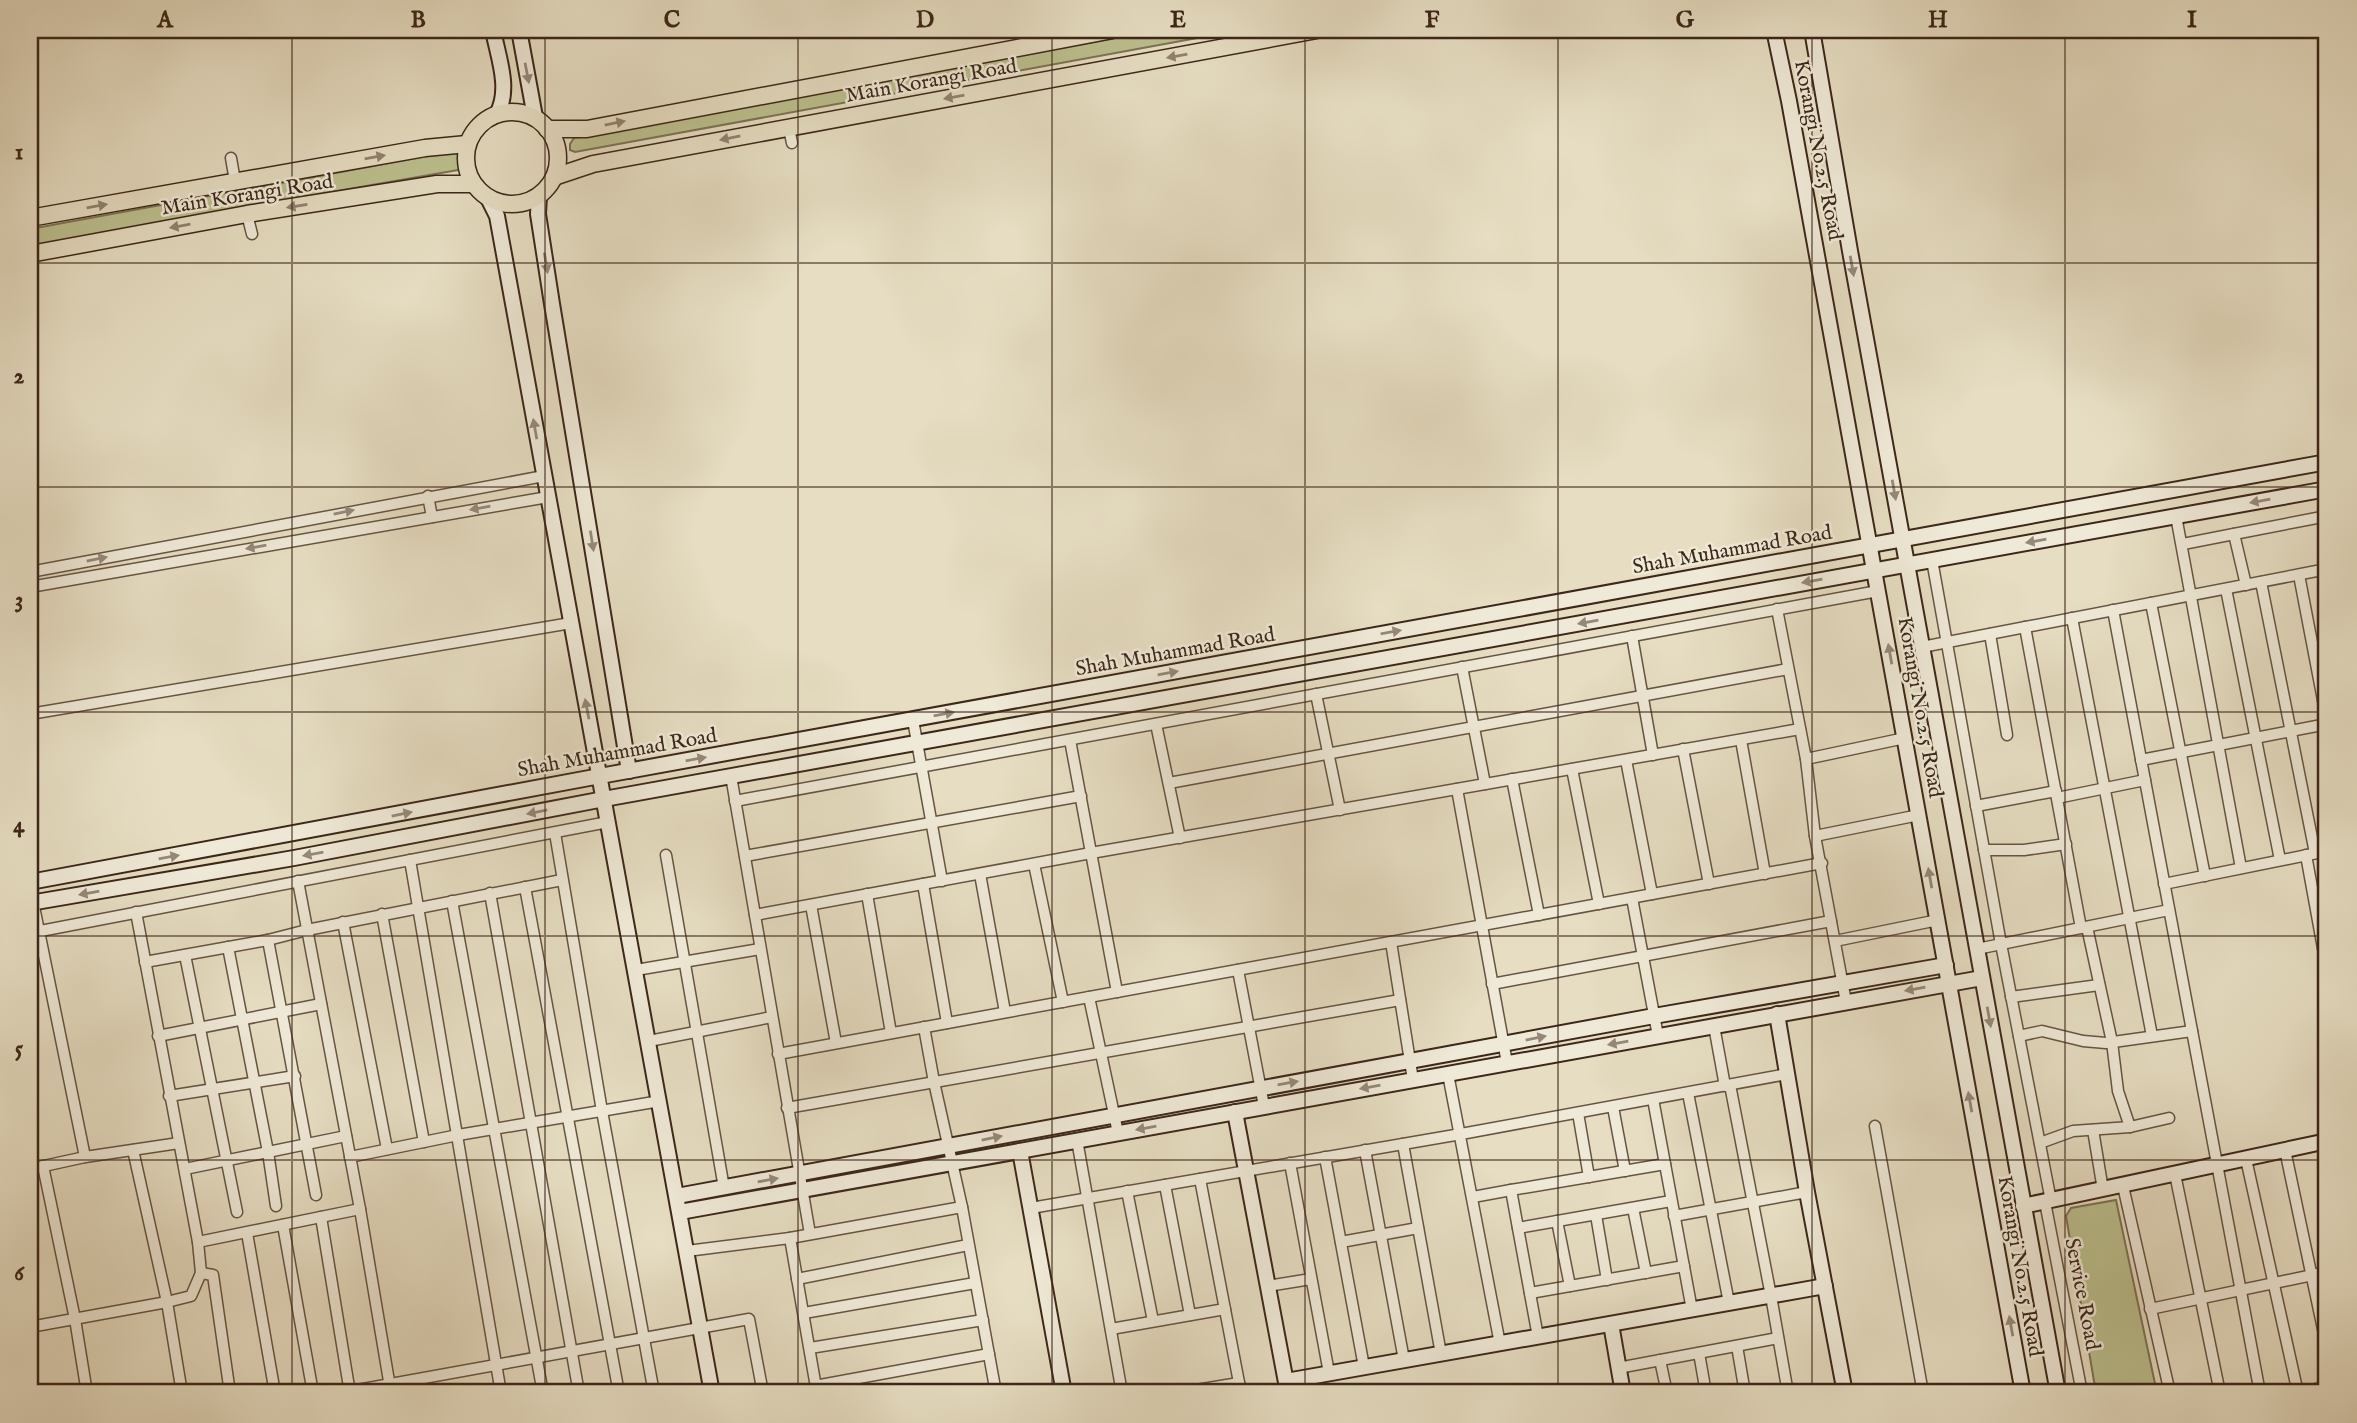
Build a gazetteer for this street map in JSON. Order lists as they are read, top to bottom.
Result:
{
  "streets": {
    "main road": ["Main Korangi Road"],
    "street": ["Korangi No.2.5 Road", "Shah Muhammad Road", "Service Road"]
  },
  "crossings": [
    ["Korangi No.2.5 Road", "Shah Muhammad Road"],
    ["Shah Muhammad Road", "Service Road"]
  ],
  "grid": {
    "columns": [
      "A",
      "B",
      "C",
      "D",
      "E",
      "F",
      "G",
      "H",
      "I"
    ],
    "rows": [
      "1",
      "2",
      "3",
      "4",
      "5",
      "6"
    ]
  }
}
